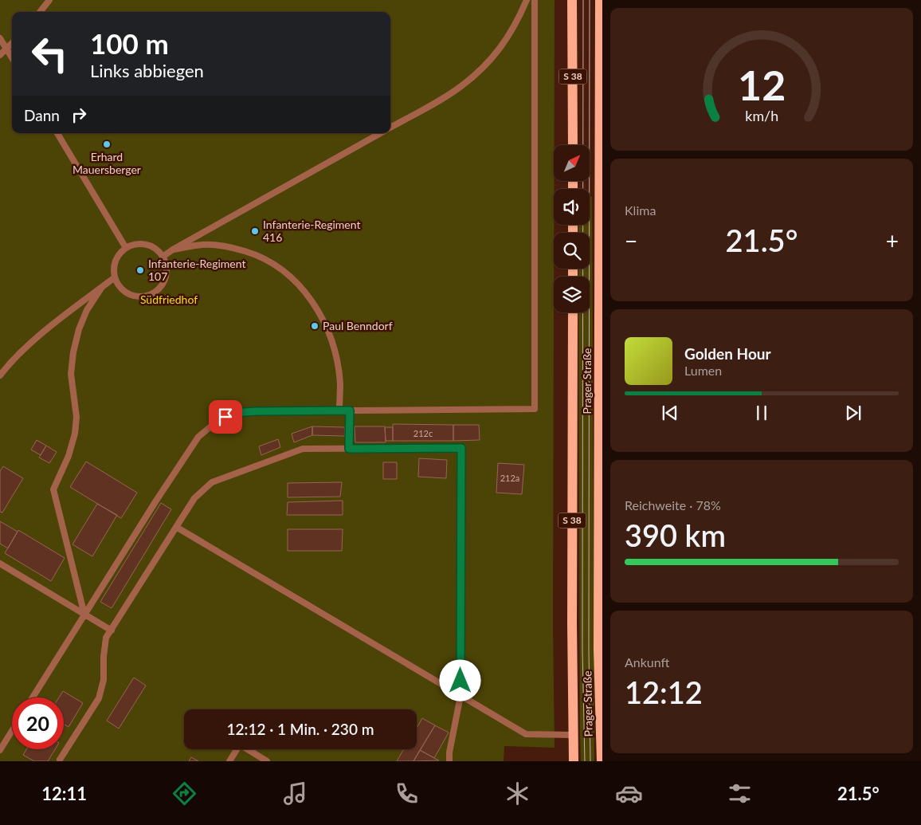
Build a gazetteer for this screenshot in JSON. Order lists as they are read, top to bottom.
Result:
{
  "streets": {
    "main road": ["S 38", "Prager Straße"]
  },
  "parks": ["Südfriedhof"],
  "places": [
    "Erhard Mauersberger",
    "Infanterie-Regiment 416",
    "Infanterie-Regiment 107",
    "Paul Benndorf"
  ],
  "house_numbers": ["212c", "212a"],
  "north": "top right",
  "page": {
    "turn": ["100 m", "Links abbiegen"],
    "then": "Dann",
    "tile": [
      "Klima",
      ["Reichweite · 78%", "390 km"],
      ["Ankunft", "12:12"]
    ],
    "heat": ["−", "21.5°", "+"],
    "song": ["Golden Hour", "Lumen"],
    "limit": "20",
    "trip": "12:12 · 1 Min. · 230 m",
    "tabs": ["12:11", "21.5°"],
    "gauge": ["12", "km/h"]
  }
}
